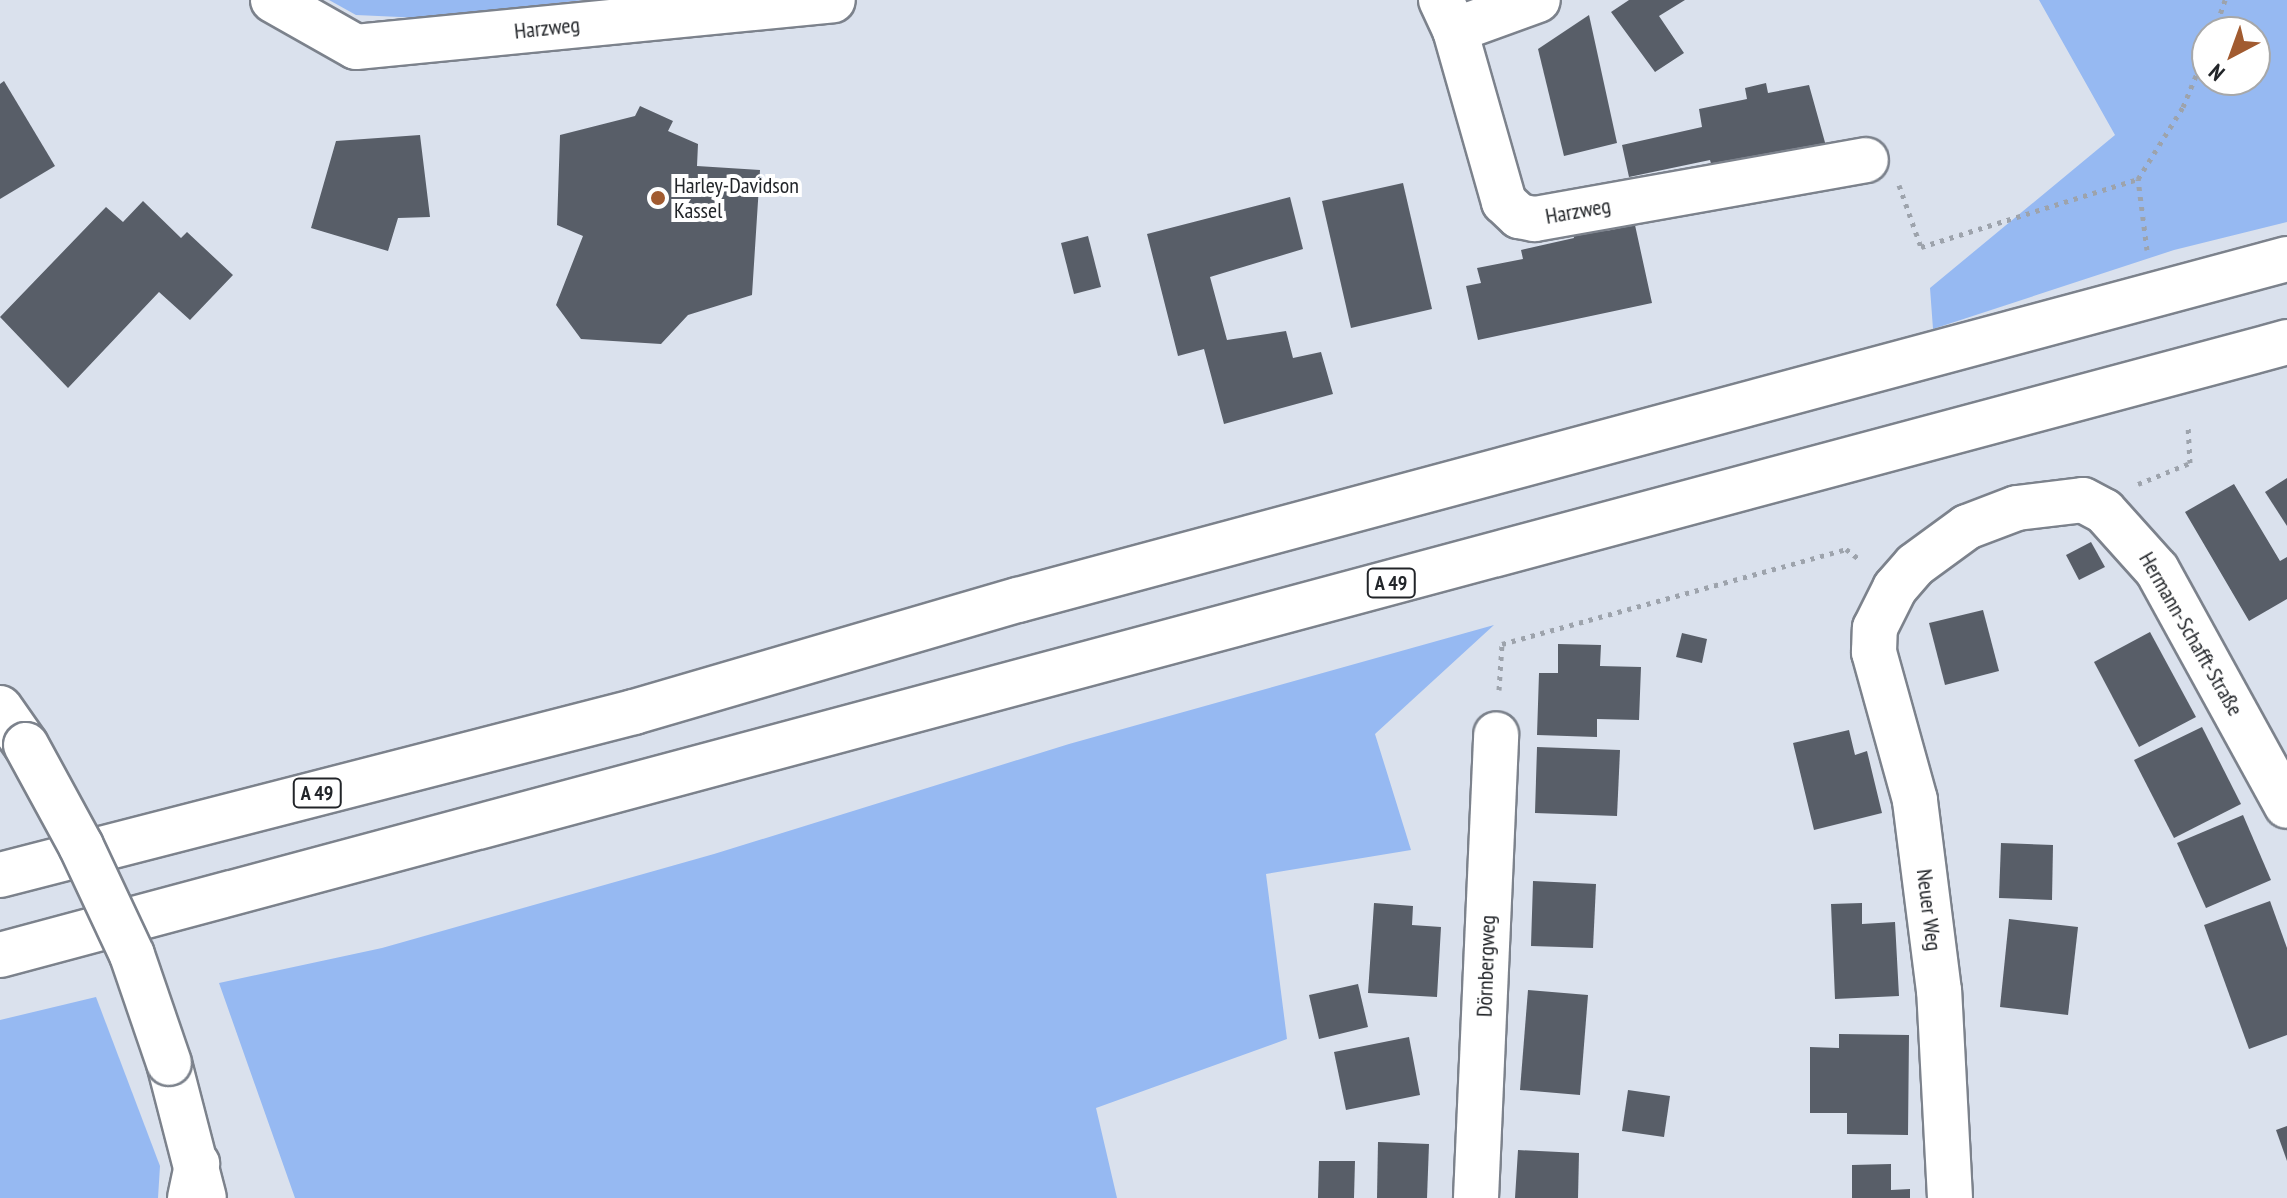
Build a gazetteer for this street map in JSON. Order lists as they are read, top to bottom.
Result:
{
  "streets": {
    "main road": [
      "Harzweg",
      "A 49",
      "Hermann-Schafft-Straße",
      "Neuer Weg",
      "Dörnbergweg"
    ]
  },
  "crossings": [
    ["Hermann-Schafft-Straße", "Neuer Weg"]
  ],
  "places": ["Harley-Davidson Kassel"],
  "north": "bottom left"
}
